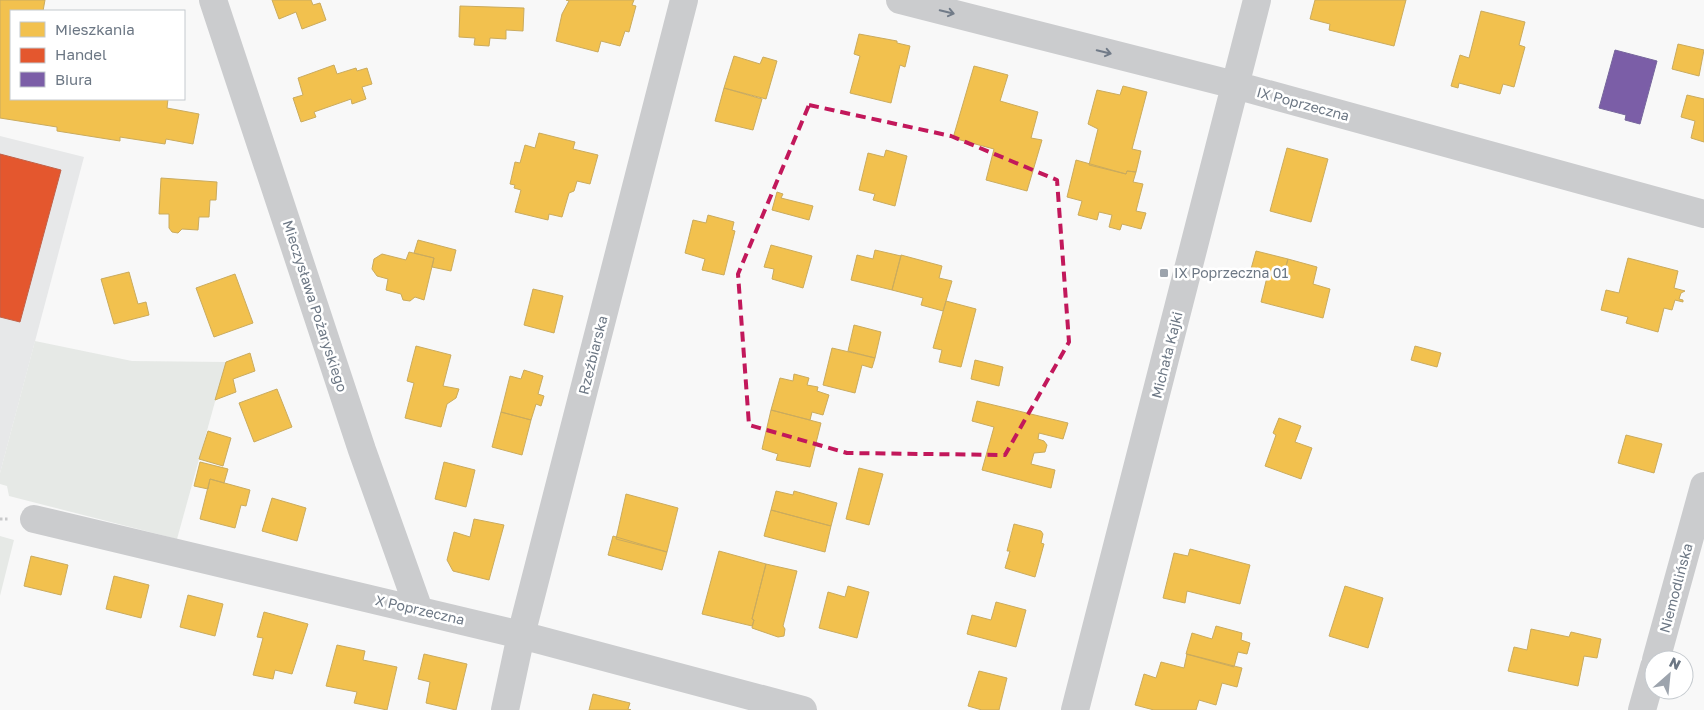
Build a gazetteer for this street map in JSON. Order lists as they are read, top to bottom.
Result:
{
  "streets": {
    "street": [
      "IX Poprzeczna",
      "Mieczysława Pożaryskiego",
      "Rzeźbiarska",
      "Michała Kajki",
      "Niemodlińska",
      "X Poprzeczna"
    ]
  },
  "crossings": [
    ["IX Poprzeczna", "Michała Kajki"],
    ["Mieczysława Pożaryskiego", "X Poprzeczna"],
    ["Rzeźbiarska", "X Poprzeczna"]
  ],
  "one_way": ["IX Poprzeczna"],
  "places": {
    "transit": ["IX Poprzeczna 01"]
  },
  "legend": ["Mieszkania", "Handel", "Biura"],
  "north": "top right"
}
